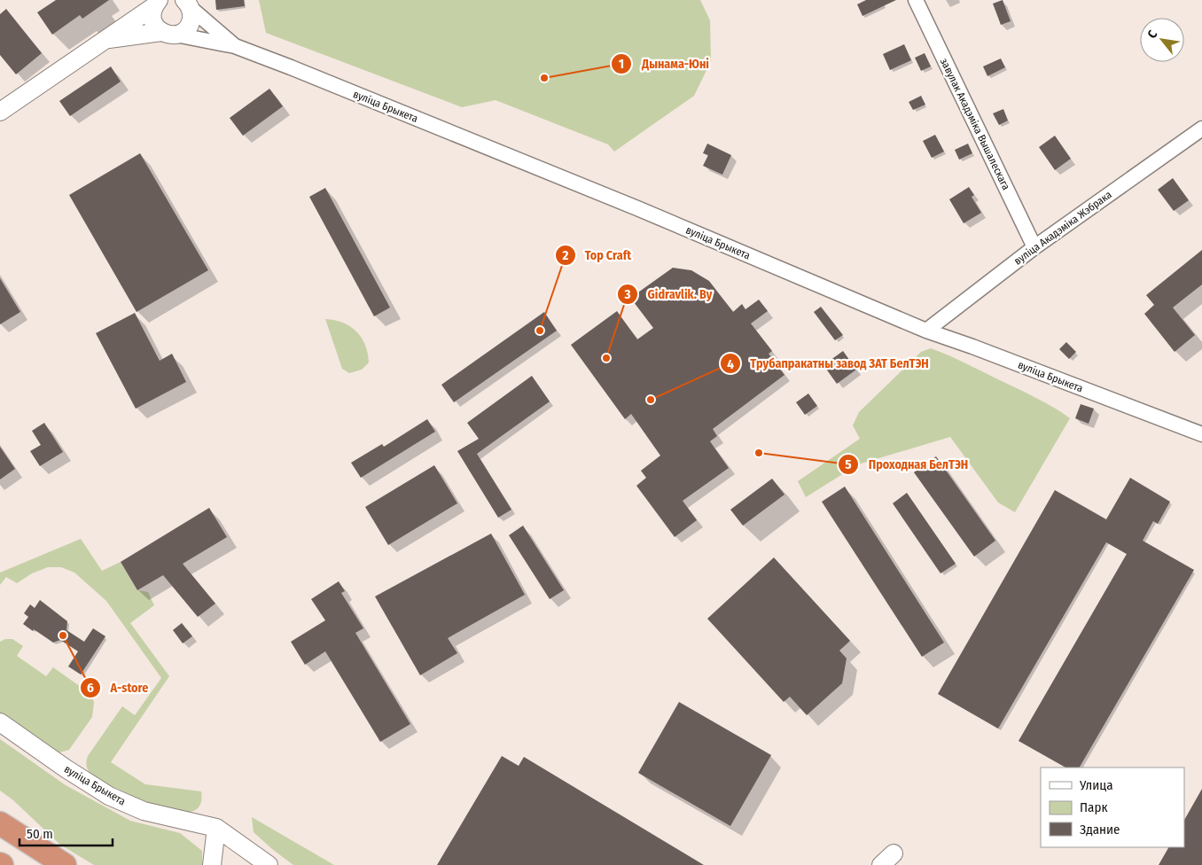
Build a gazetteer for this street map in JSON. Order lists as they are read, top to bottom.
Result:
{
  "streets": {
    "street": ["вуліца Брыкета", "завулак Акадэміка Вышалескага", "вуліца Акадэміка Жэбрака"]
  },
  "crossings": [
    ["вуліца Брыкета", "вуліца Акадэміка Жэбрака"],
    ["завулак Акадэміка Вышалескага", "вуліца Акадэміка Жэбрака"]
  ],
  "places": [
    "Дынама-Юні",
    "Top Craft",
    "Gidravlik. By",
    "Трубапракатны завод ЗАТ БелТЭН",
    "Проходная БелТЭН",
    "А-store"
  ],
  "legend": ["Улица", "Парк", "Здание"],
  "scale_bar": "50 m",
  "north": "top left"
}
